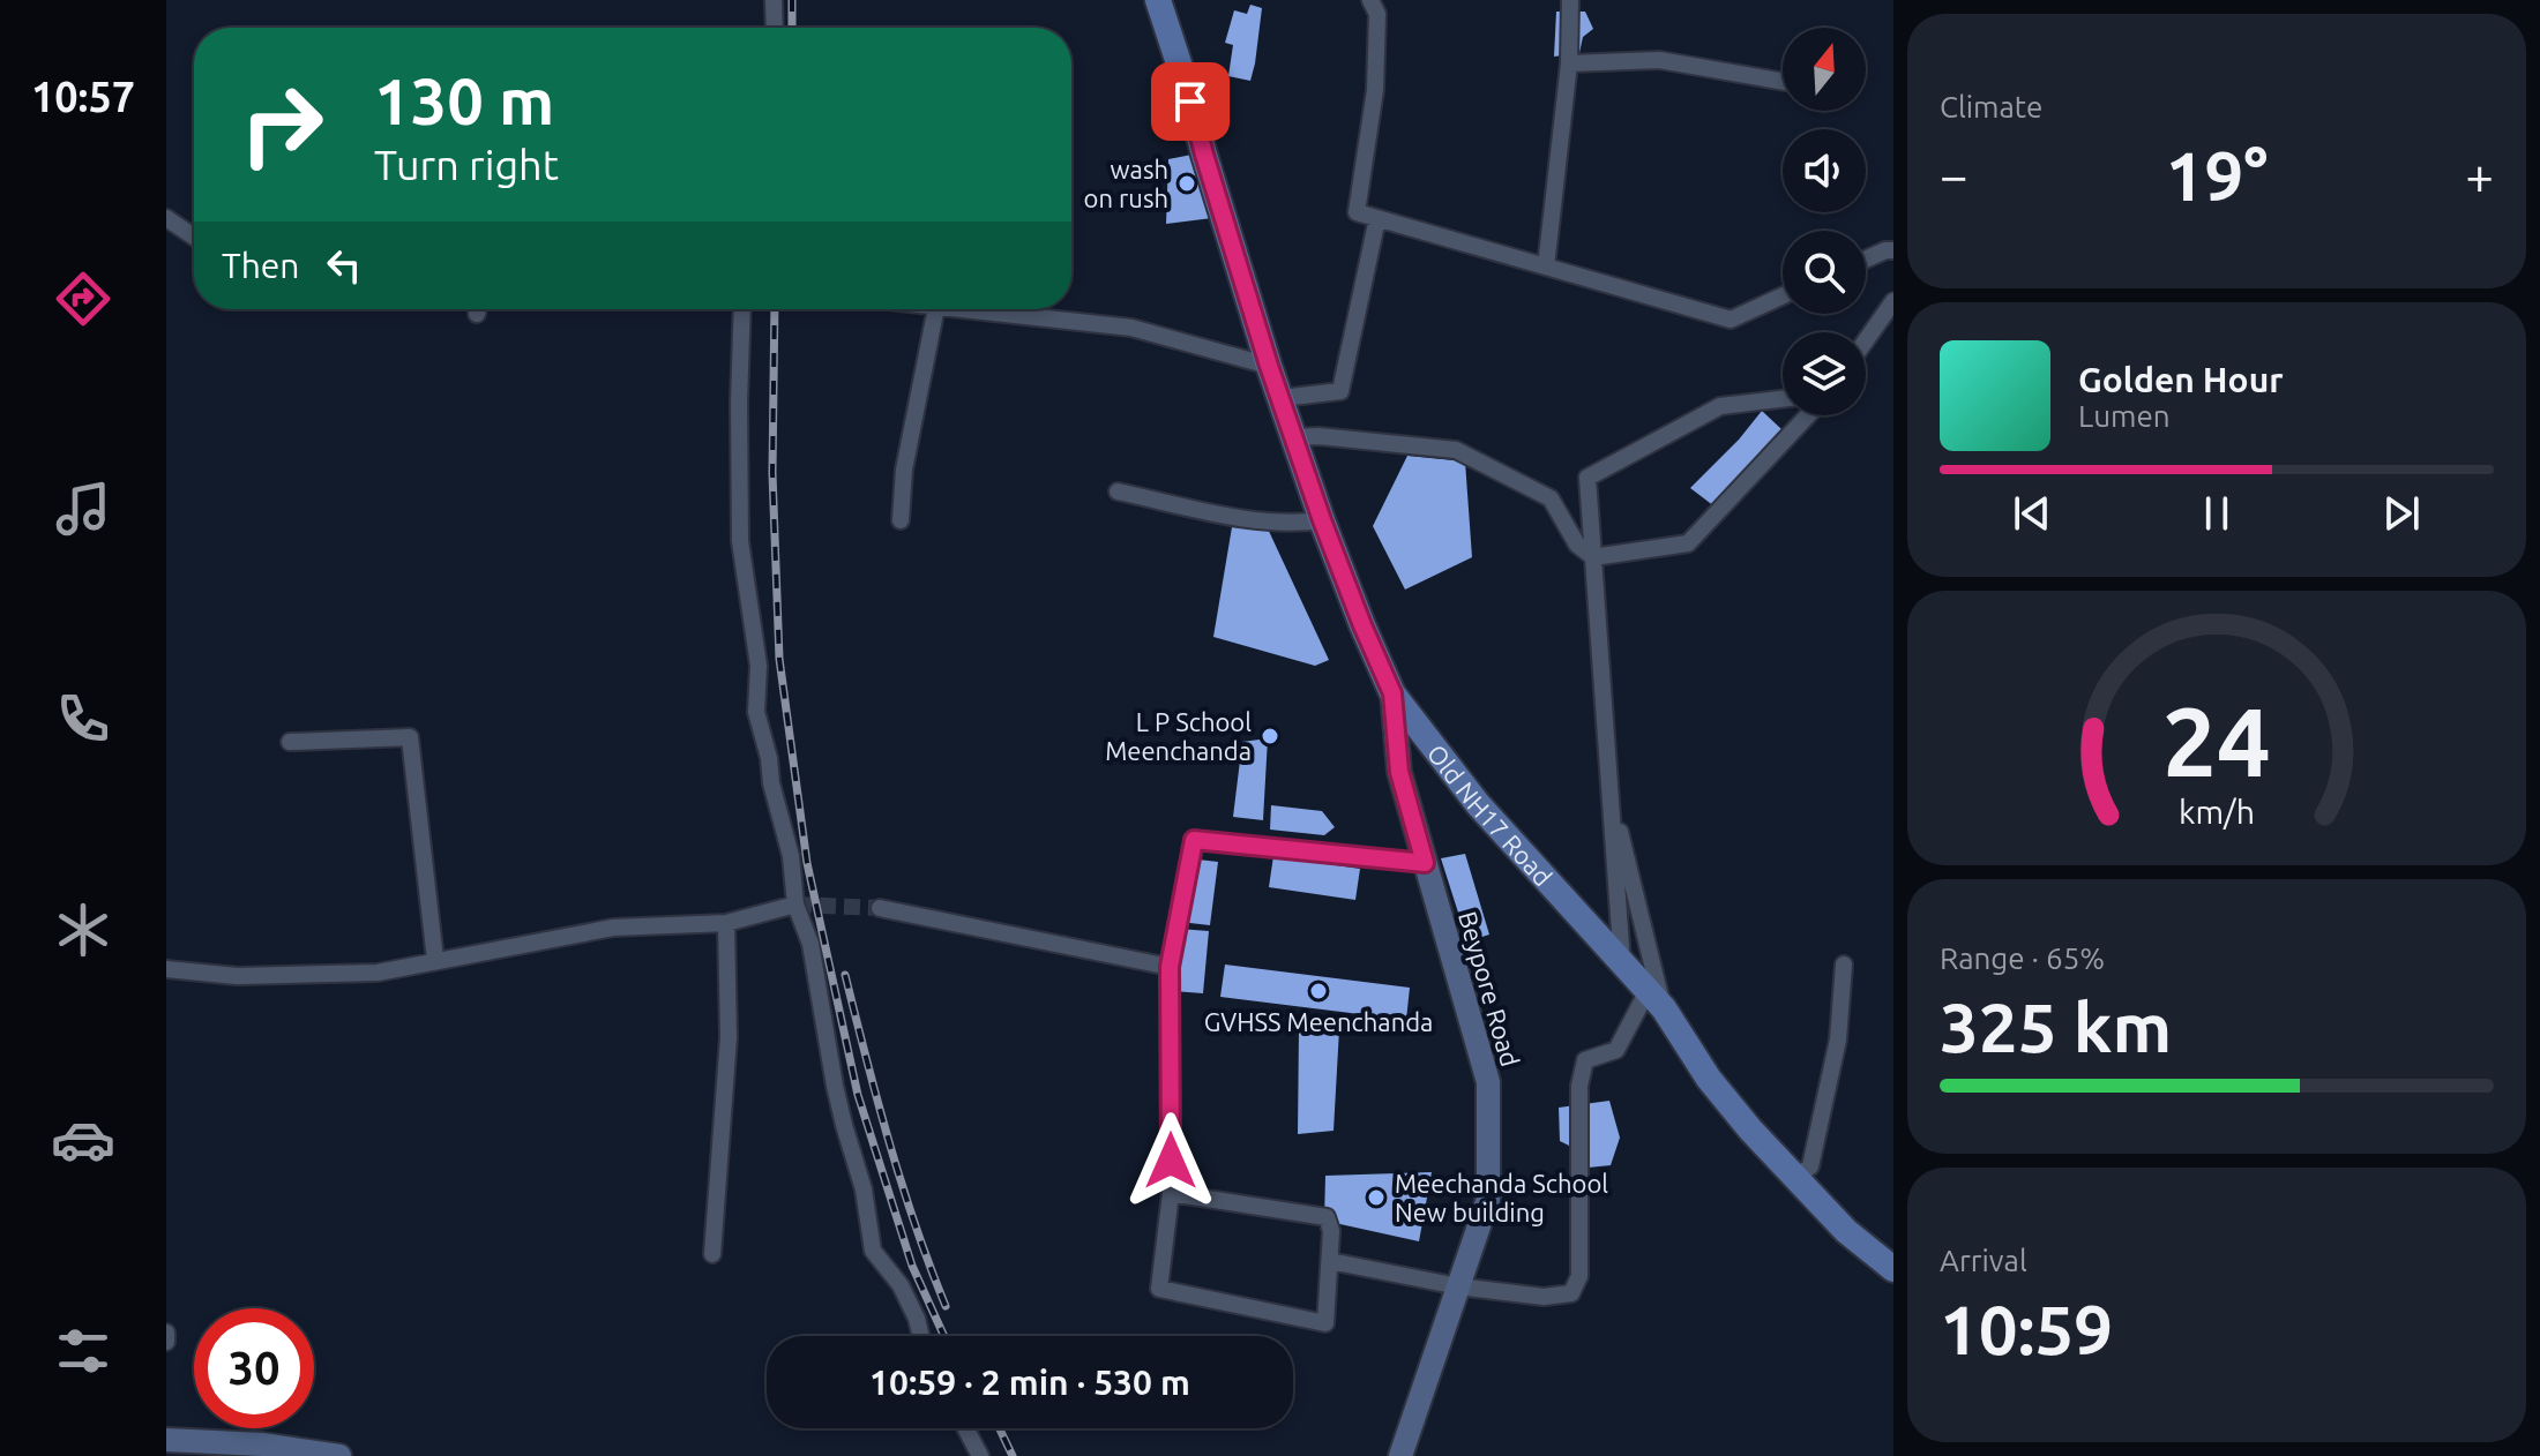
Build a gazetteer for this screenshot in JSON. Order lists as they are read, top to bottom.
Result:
{
  "streets": {
    "main road": ["Old NH17 Road", "Beypore Road"]
  },
  "crossings": [
    ["Old NH17 Road", "Beypore Road"]
  ],
  "places": [
    "wash on rush",
    "L P School Meenchanda",
    "GVHSS Meenchanda",
    "Meechanda School New building"
  ],
  "north": "top",
  "page": {
    "tabs": "10:57",
    "tile": [
      "Climate",
      ["Range · 65%", "325 km"],
      ["Arrival", "10:59"]
    ],
    "turn": ["130 m", "Turn right"],
    "heat": ["−", "19°", "+"],
    "then": "Then",
    "song": ["Golden Hour", "Lumen"],
    "limit": "30",
    "trip": "10:59 · 2 min · 530 m",
    "gauge": ["24", "km/h"]
  }
}
